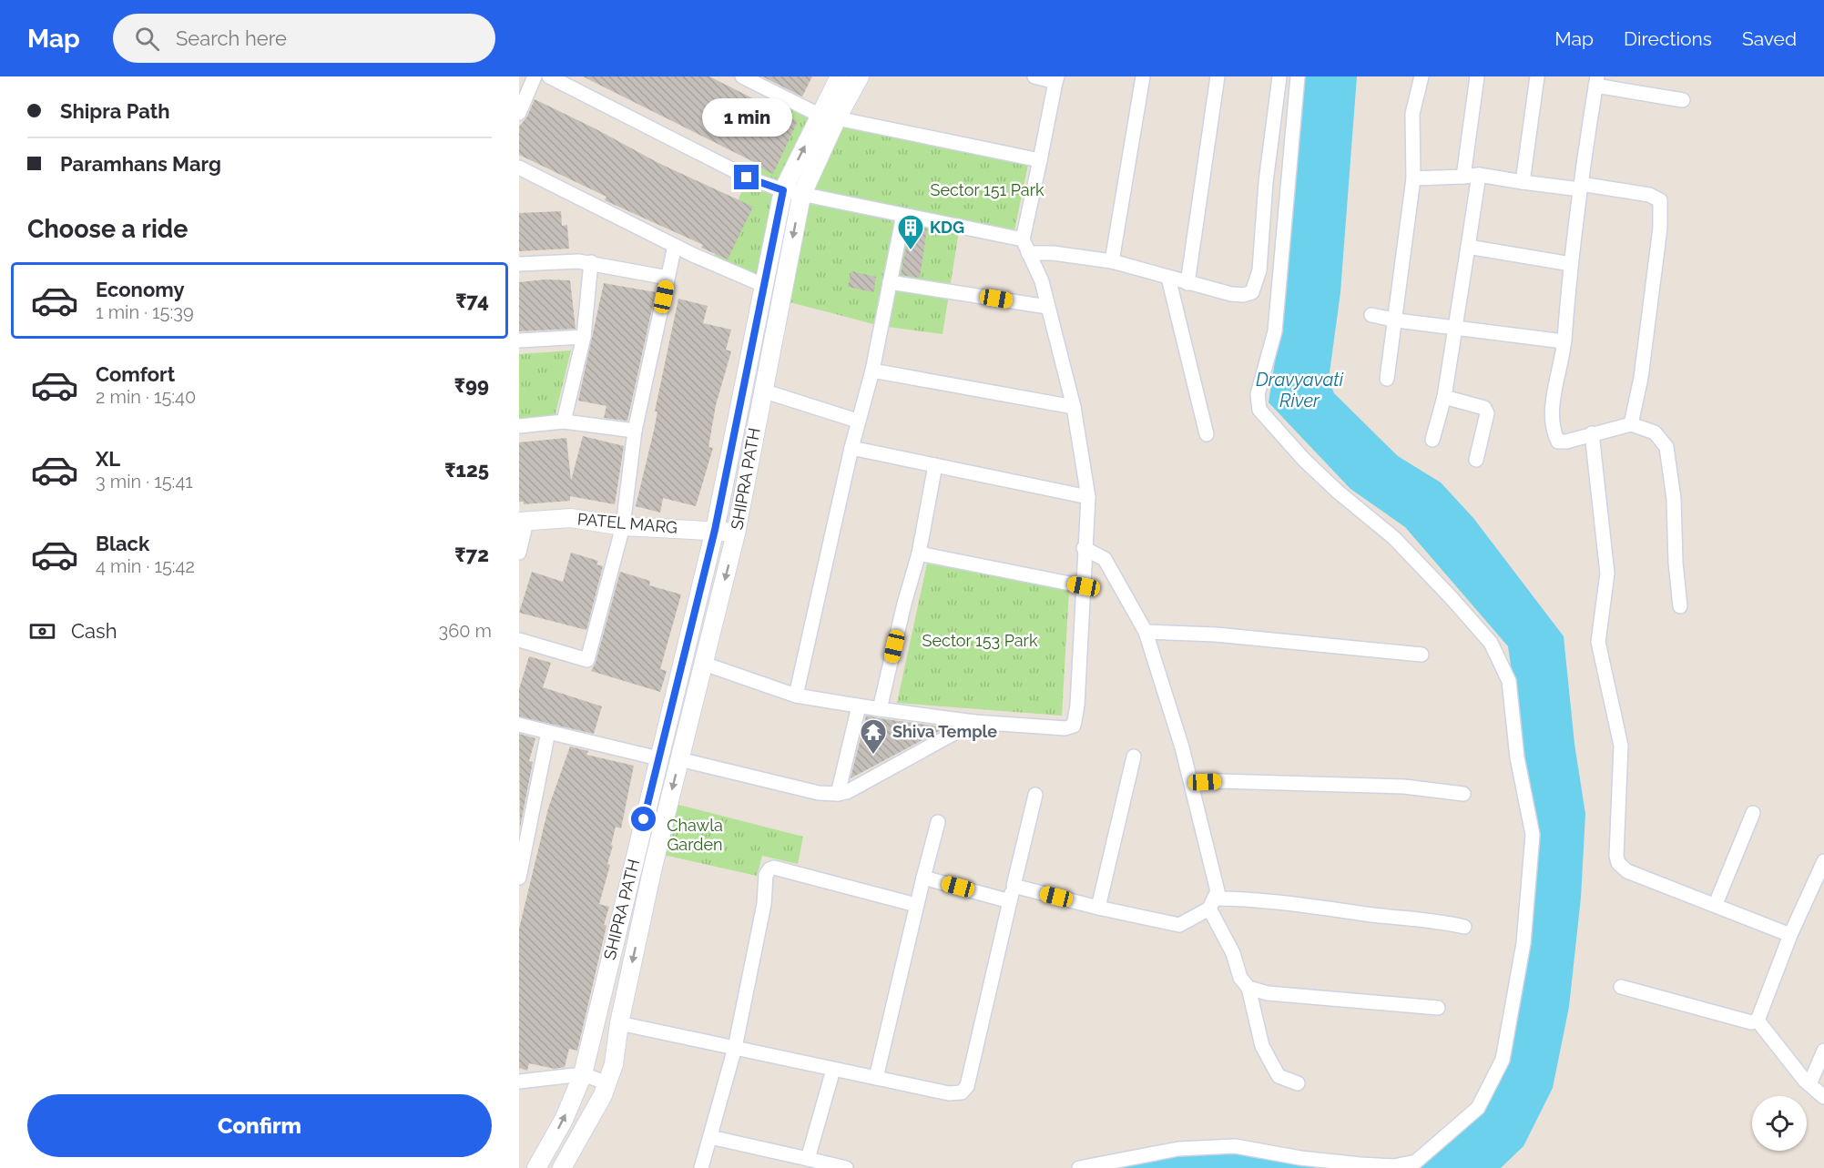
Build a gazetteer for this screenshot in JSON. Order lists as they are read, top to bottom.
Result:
{
  "streets": {
    "street": ["SHIPRA PATH", "PATEL MARG"]
  },
  "crossings": [
    ["SHIPRA PATH", "PATEL MARG"]
  ],
  "water": ["Dravyavati River"],
  "parks": ["Sector 151 Park", "Sector 153 Park", "Chawla Garden"],
  "places": {
    "building": ["KDG"],
    "temple": ["Shiva Temple"]
  },
  "page": {
    "header": "Map",
    "search": "Search here",
    "nav": ["Map", "Directions", "Saved"],
    "banner": ["Shipra Path", "Paramhans Marg"],
    "bubble": "1 min",
    "heading": "Choose a ride",
    "list": [
      {
        "name": "Economy",
        "note": "1 min · 15:39",
        "value": "₹74"
      },
      {
        "name": "Comfort",
        "note": "2 min · 15:40",
        "value": "₹99"
      },
      {
        "name": "XL",
        "note": "3 min · 15:41",
        "value": "₹125"
      },
      {
        "name": "Black",
        "note": "4 min · 15:42",
        "value": "₹72"
      }
    ],
    "pay": ["Cash", "360 m"],
    "buttons": "Confirm"
  }
}
